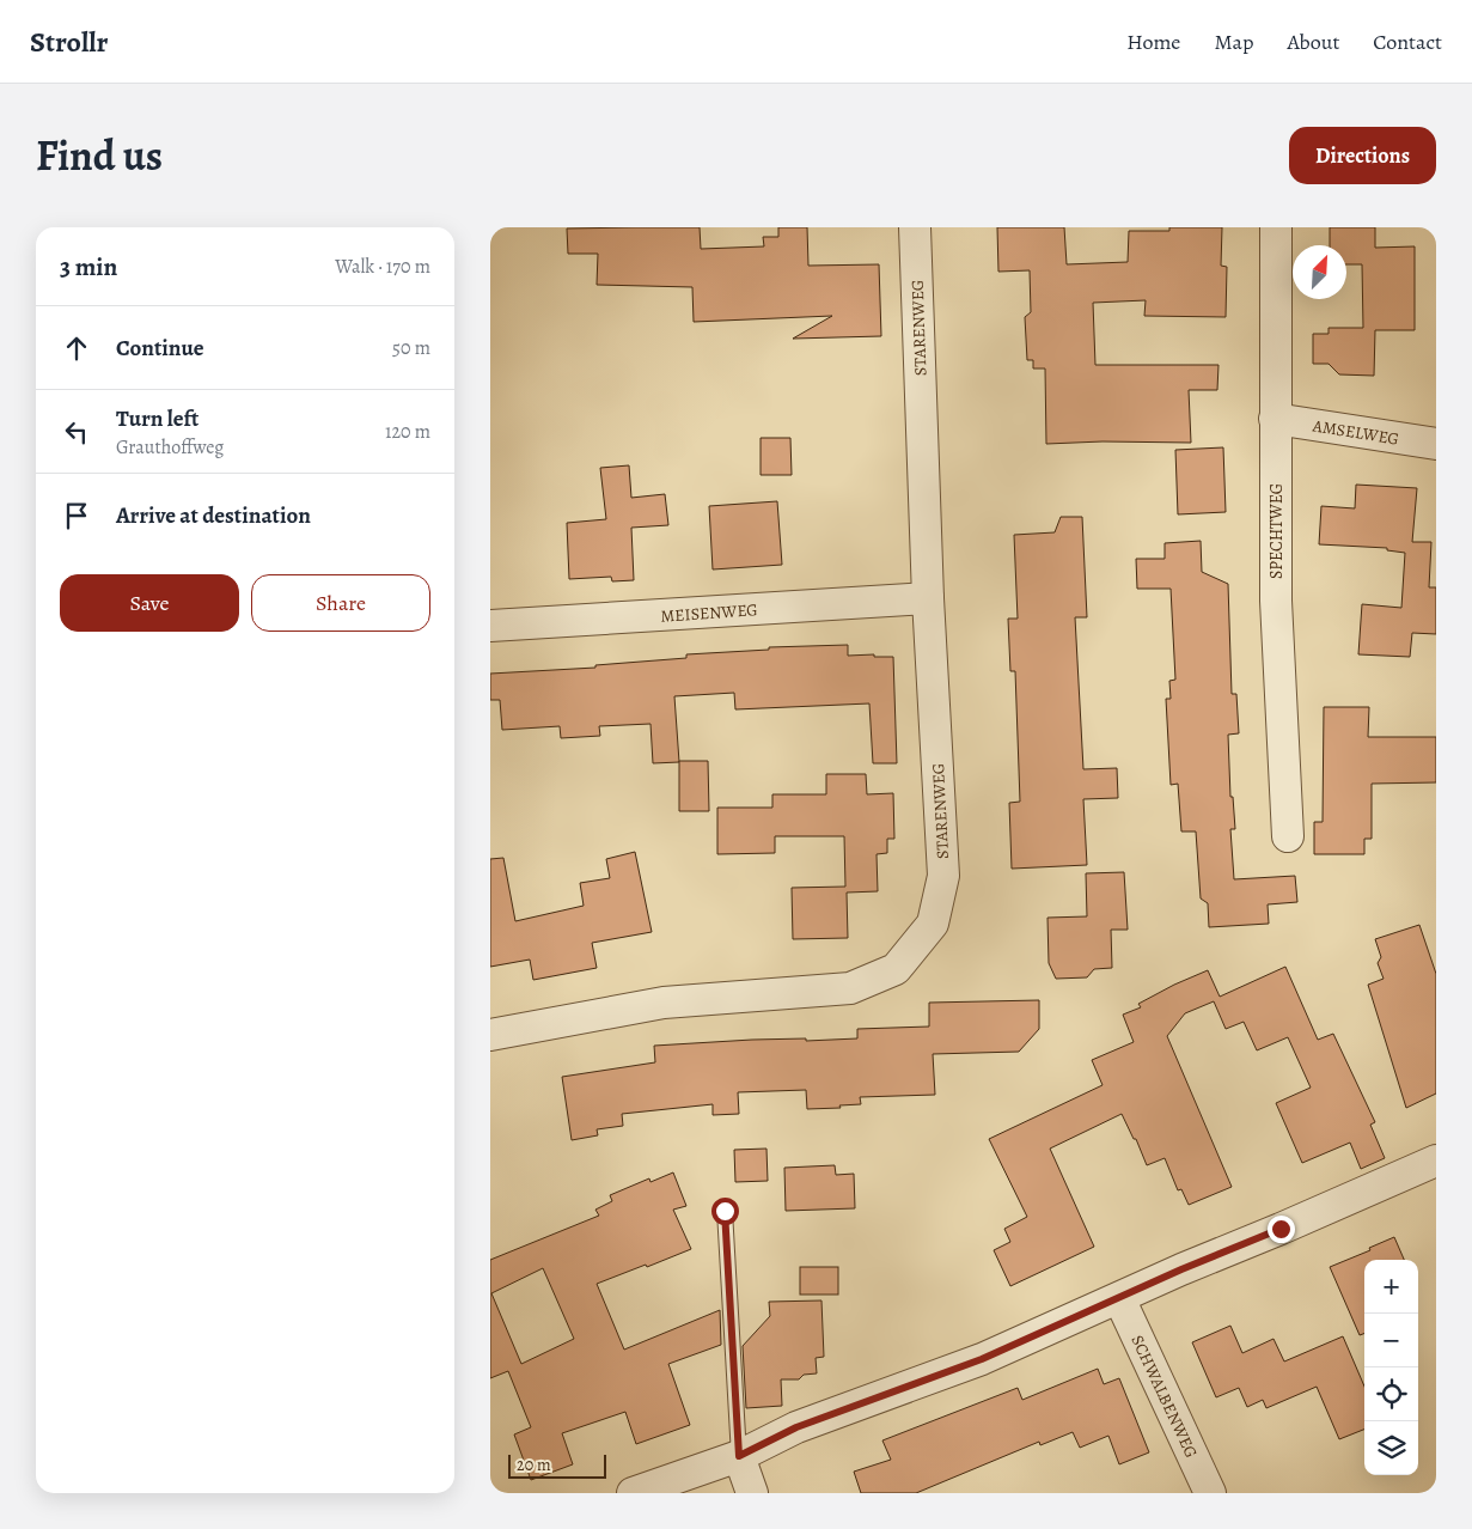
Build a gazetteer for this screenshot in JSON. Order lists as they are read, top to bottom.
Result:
{
  "streets": {
    "street": [
      "STARENWEG",
      "AMSELWEG",
      "SPECHTWEG",
      "MEISENWEG",
      "SCHWALBENWEG"
    ]
  },
  "crossings": [
    ["STARENWEG", "MEISENWEG"],
    ["AMSELWEG", "SPECHTWEG"]
  ],
  "scale_bar": "20 m",
  "north": "top right",
  "page": {
    "header": "Strollr",
    "nav": [
      "Home",
      "Map",
      "About",
      "Contact"
    ],
    "title": "Find us",
    "buttons": [
      "Directions",
      ["Save", "Share"]
    ],
    "heading": ["3 min", "Walk · 170 m"],
    "list": [
      ["Continue", "50 m"],
      ["Turn left", "Grauthoffweg", "120 m"],
      "Arrive at destination"
    ],
    "map_buttons": ["+", "−"],
    "scale": "20 m"
  }
}
